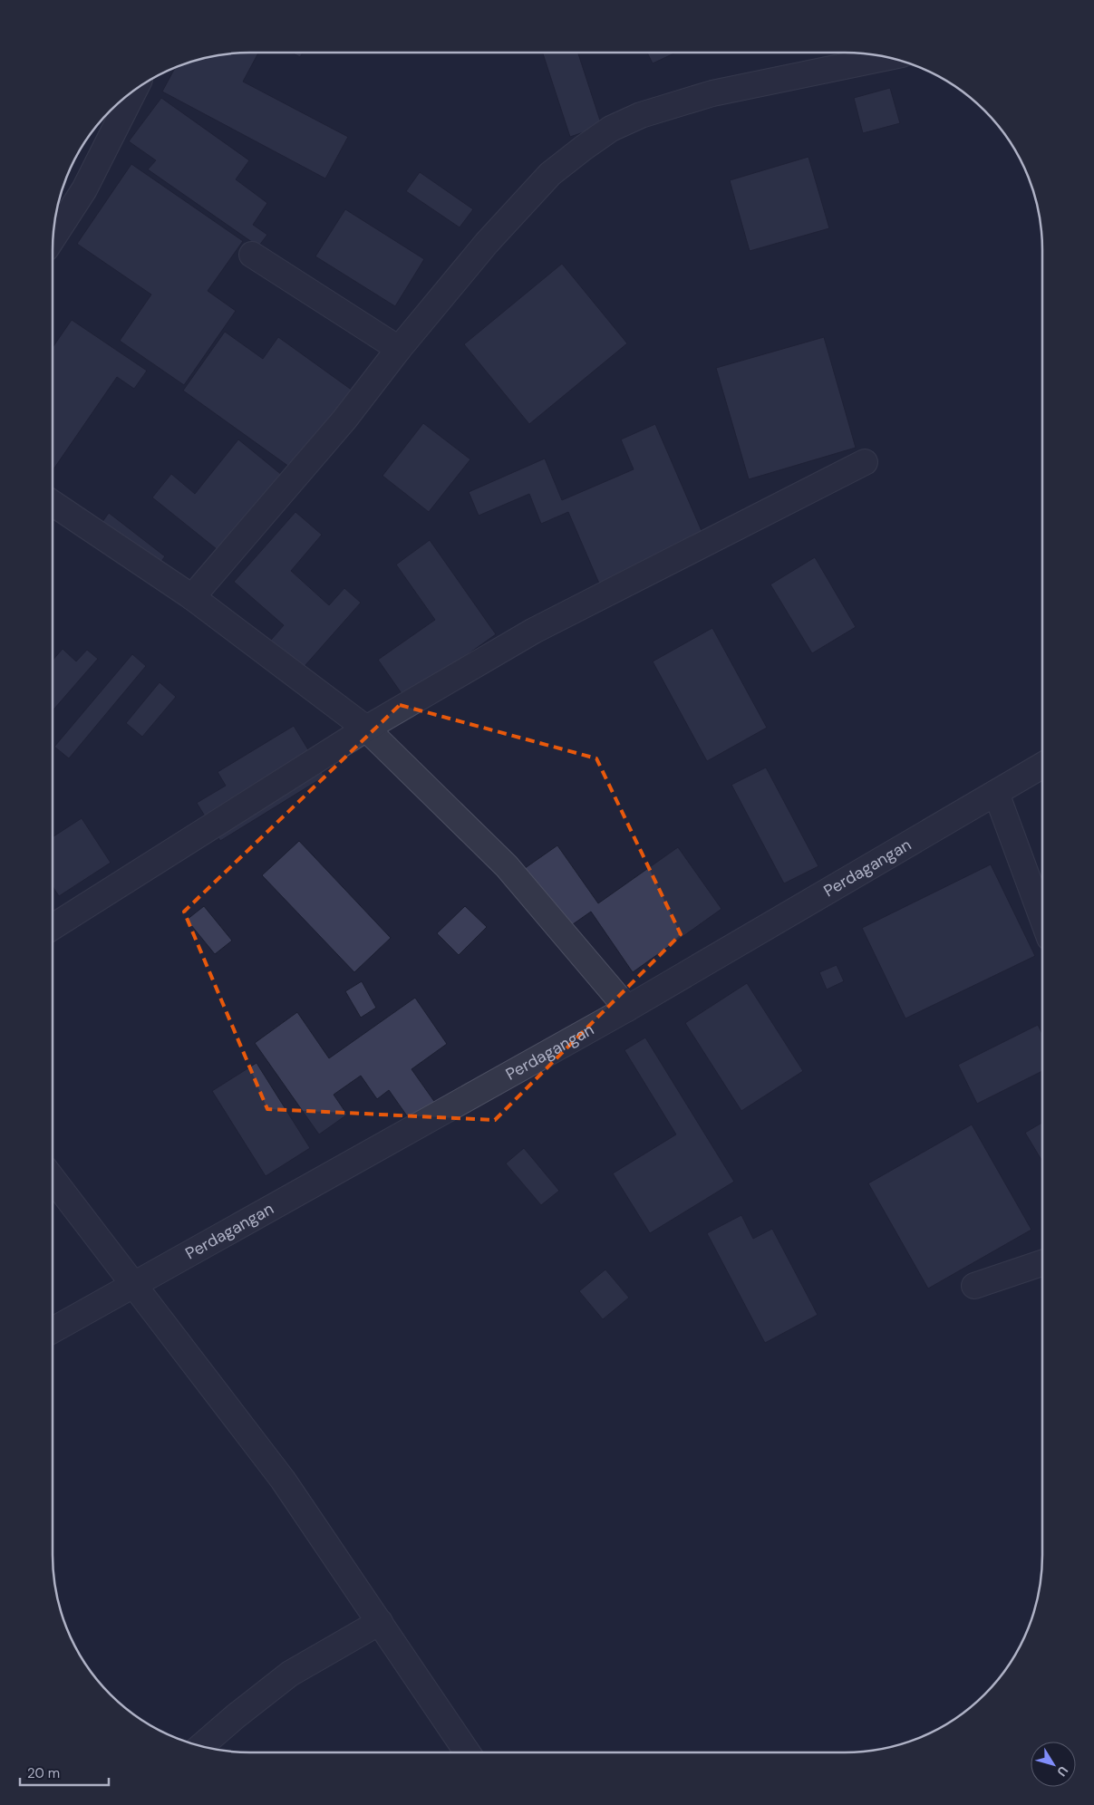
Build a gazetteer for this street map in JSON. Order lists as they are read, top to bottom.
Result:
{
  "streets": {
    "street": ["Perdagangan"]
  },
  "scale_bar": "20 m",
  "north": "bottom right"
}
